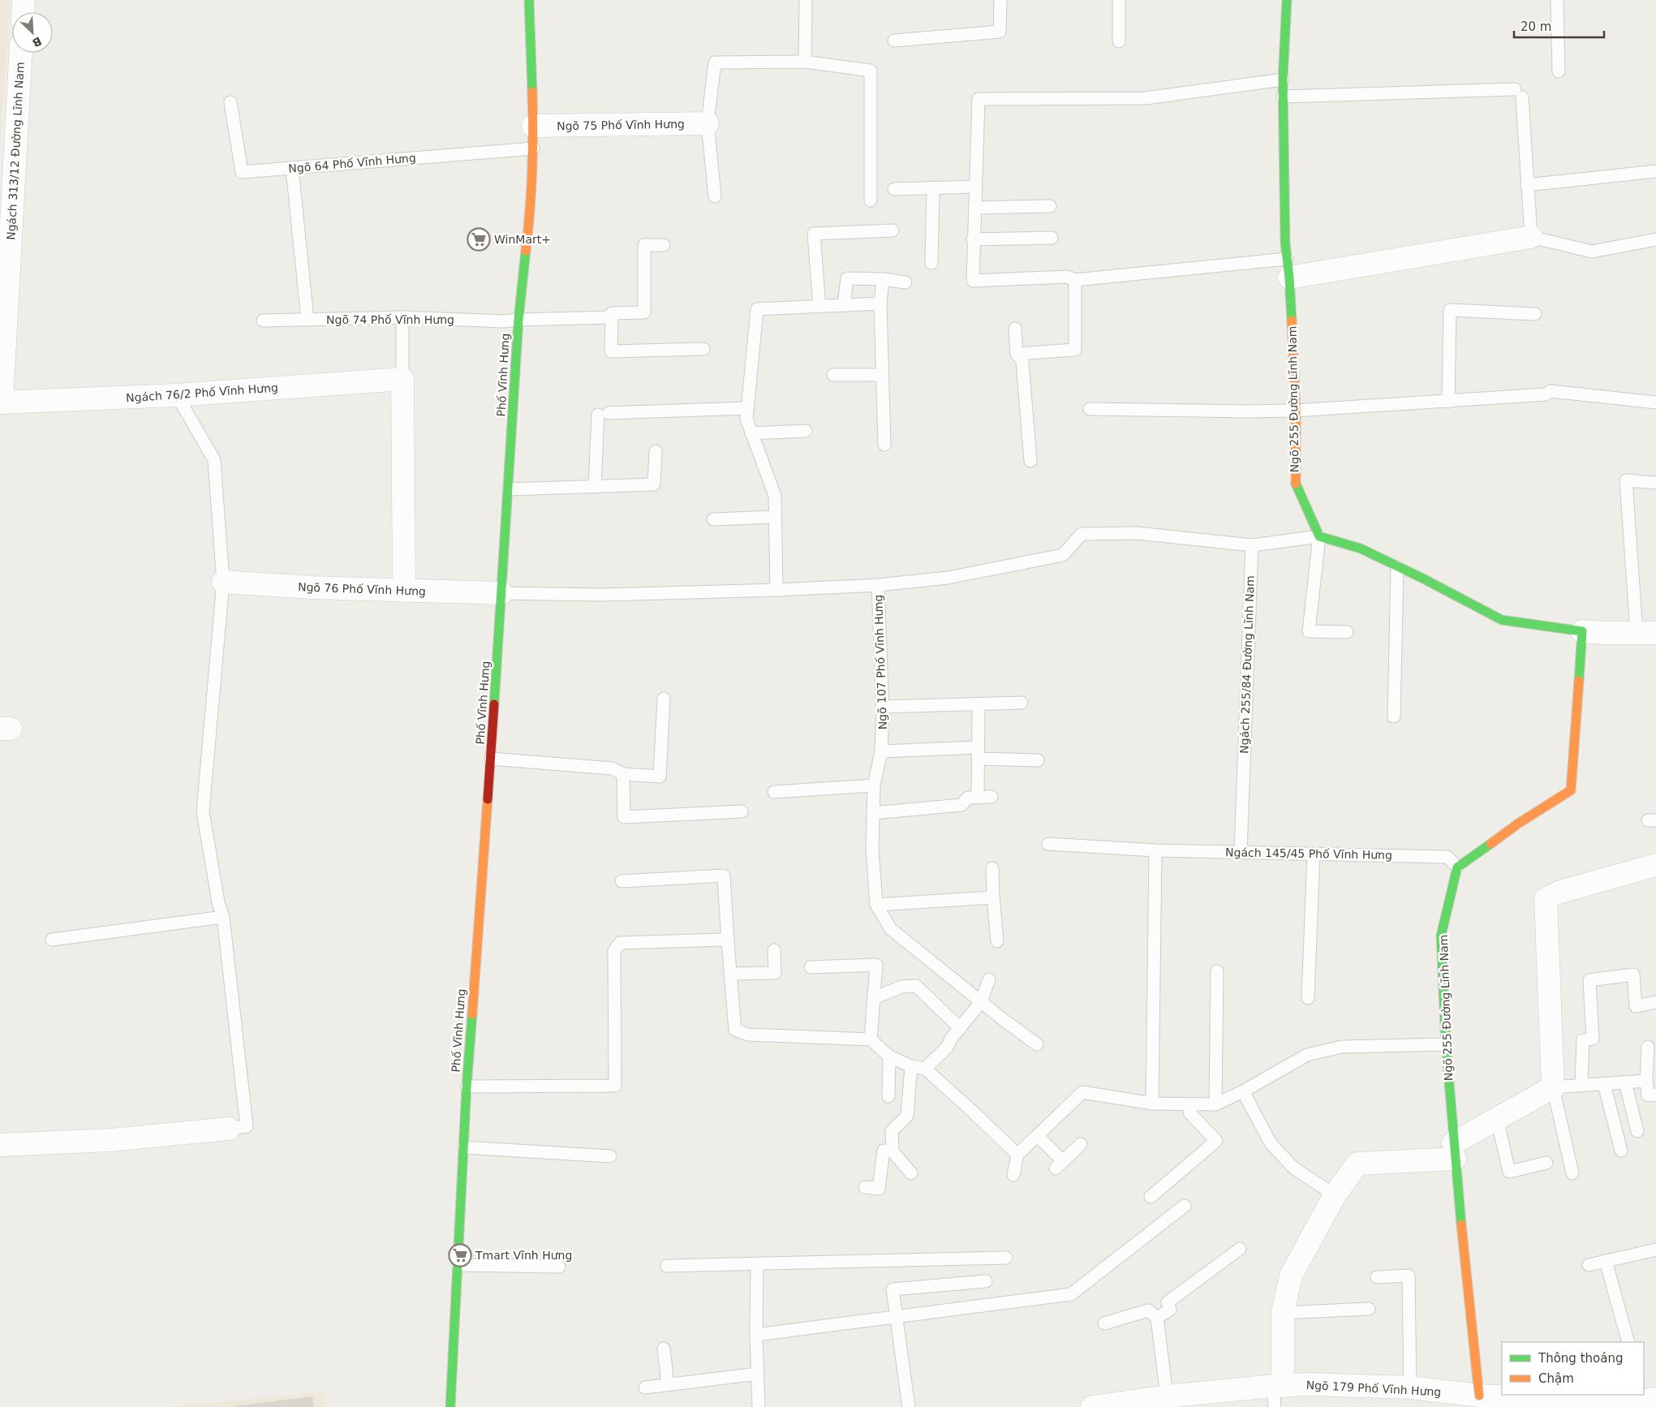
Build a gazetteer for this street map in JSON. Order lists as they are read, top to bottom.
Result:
{
  "streets": {
    "street": [
      "Ngõ 75 Phố Vĩnh Hưng",
      "Ngách 313/12 Đường Lĩnh Nam",
      "Phố Vĩnh Hưng",
      "Ngách 76/2 Phố Vĩnh Hưng",
      "Ngõ 255 Đường Lĩnh Nam",
      "Ngõ 76 Phố Vĩnh Hưng",
      "Ngõ 179 Phố Vĩnh Hưng"
    ],
    "lane": [
      "Ngõ 64 Phố Vĩnh Hưng",
      "Ngõ 74 Phố Vĩnh Hưng",
      "Ngõ 107 Phố Vĩnh Hưng",
      "Ngách 255/84 Đường Lĩnh Nam",
      "Ngách 145/45 Phố Vĩnh Hưng"
    ]
  },
  "crossings": [
    ["Ngõ 75 Phố Vĩnh Hưng", "Phố Vĩnh Hưng"],
    ["Ngách 313/12 Đường Lĩnh Nam", "Ngách 76/2 Phố Vĩnh Hưng"],
    ["Ngõ 64 Phố Vĩnh Hưng", "Phố Vĩnh Hưng"],
    ["Ngõ 74 Phố Vĩnh Hưng", "Phố Vĩnh Hưng"],
    ["Phố Vĩnh Hưng", "Ngõ 76 Phố Vĩnh Hưng"],
    ["Phố Vĩnh Hưng", "Ngõ 107 Phố Vĩnh Hưng"],
    ["Ngõ 255 Đường Lĩnh Nam", "Ngách 145/45 Phố Vĩnh Hưng"],
    ["Ngõ 255 Đường Lĩnh Nam", "Ngõ 179 Phố Vĩnh Hưng"],
    ["Ngõ 76 Phố Vĩnh Hưng", "Ngõ 107 Phố Vĩnh Hưng"],
    ["Ngách 255/84 Đường Lĩnh Nam", "Ngách 145/45 Phố Vĩnh Hưng"]
  ],
  "places": {
    "supermarket": ["WinMart+", "Tmart Vĩnh Hưng"]
  },
  "legend": ["Thông thoáng", "Chậm"],
  "scale_bar": "20 m",
  "north": "bottom right"
}
